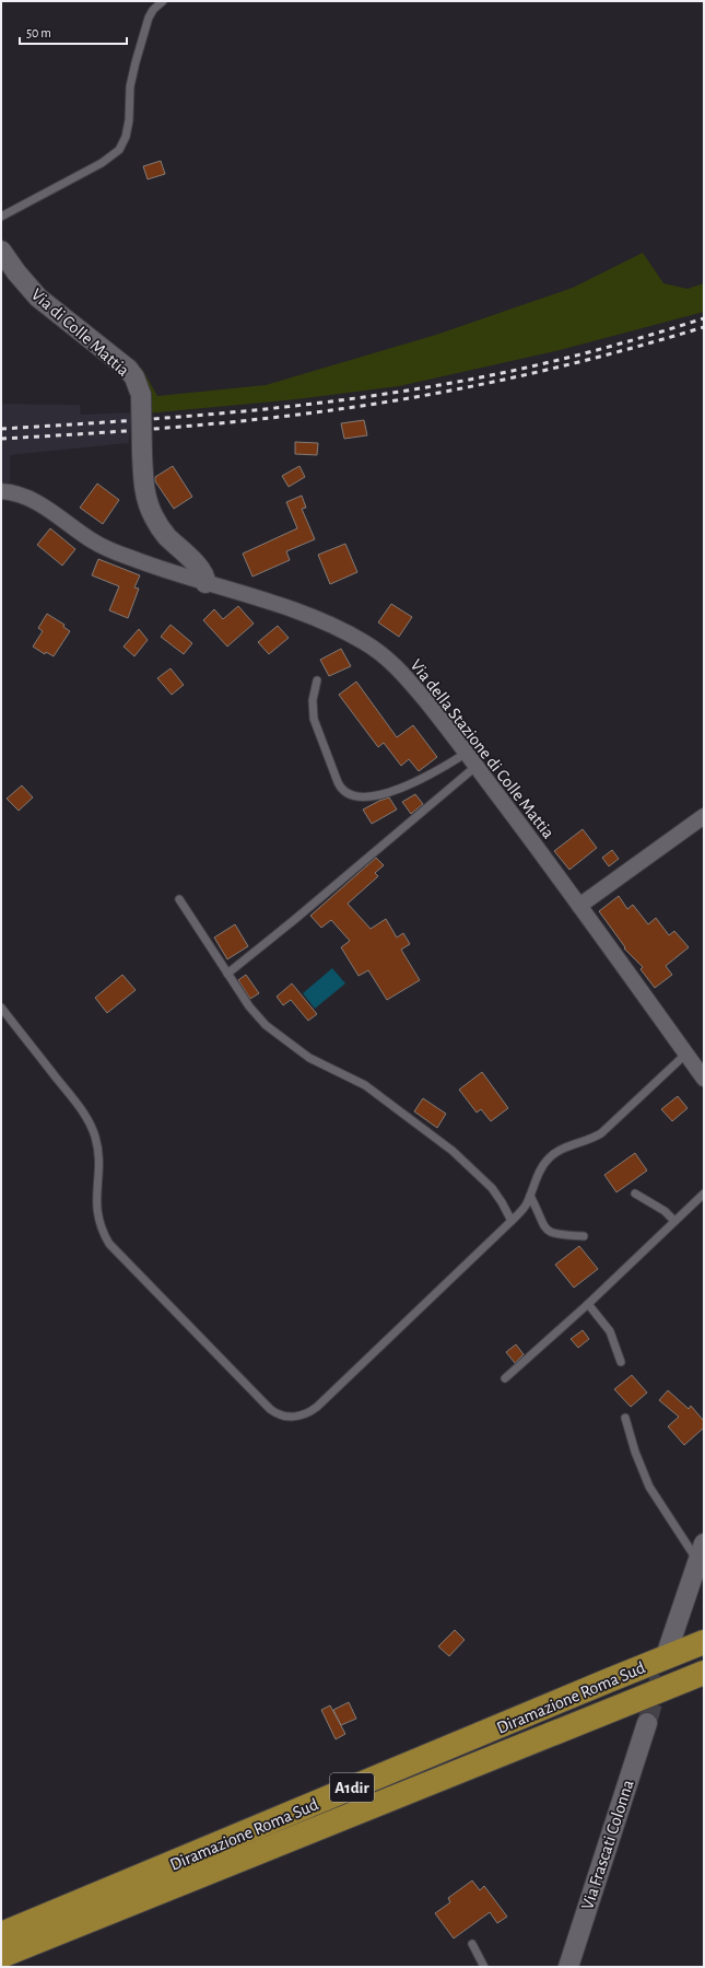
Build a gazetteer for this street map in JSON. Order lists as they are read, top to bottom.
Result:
{
  "streets": {
    "highway": ["Diramazione Roma Sud", "A1dir"],
    "street": ["Via di Colle Mattia", "Via della Stazione di Colle Mattia", "Via Frascati Colonna"]
  },
  "crossings": [
    ["Via di Colle Mattia", "Via della Stazione di Colle Mattia"]
  ],
  "scale_bar": "50 m"
}
